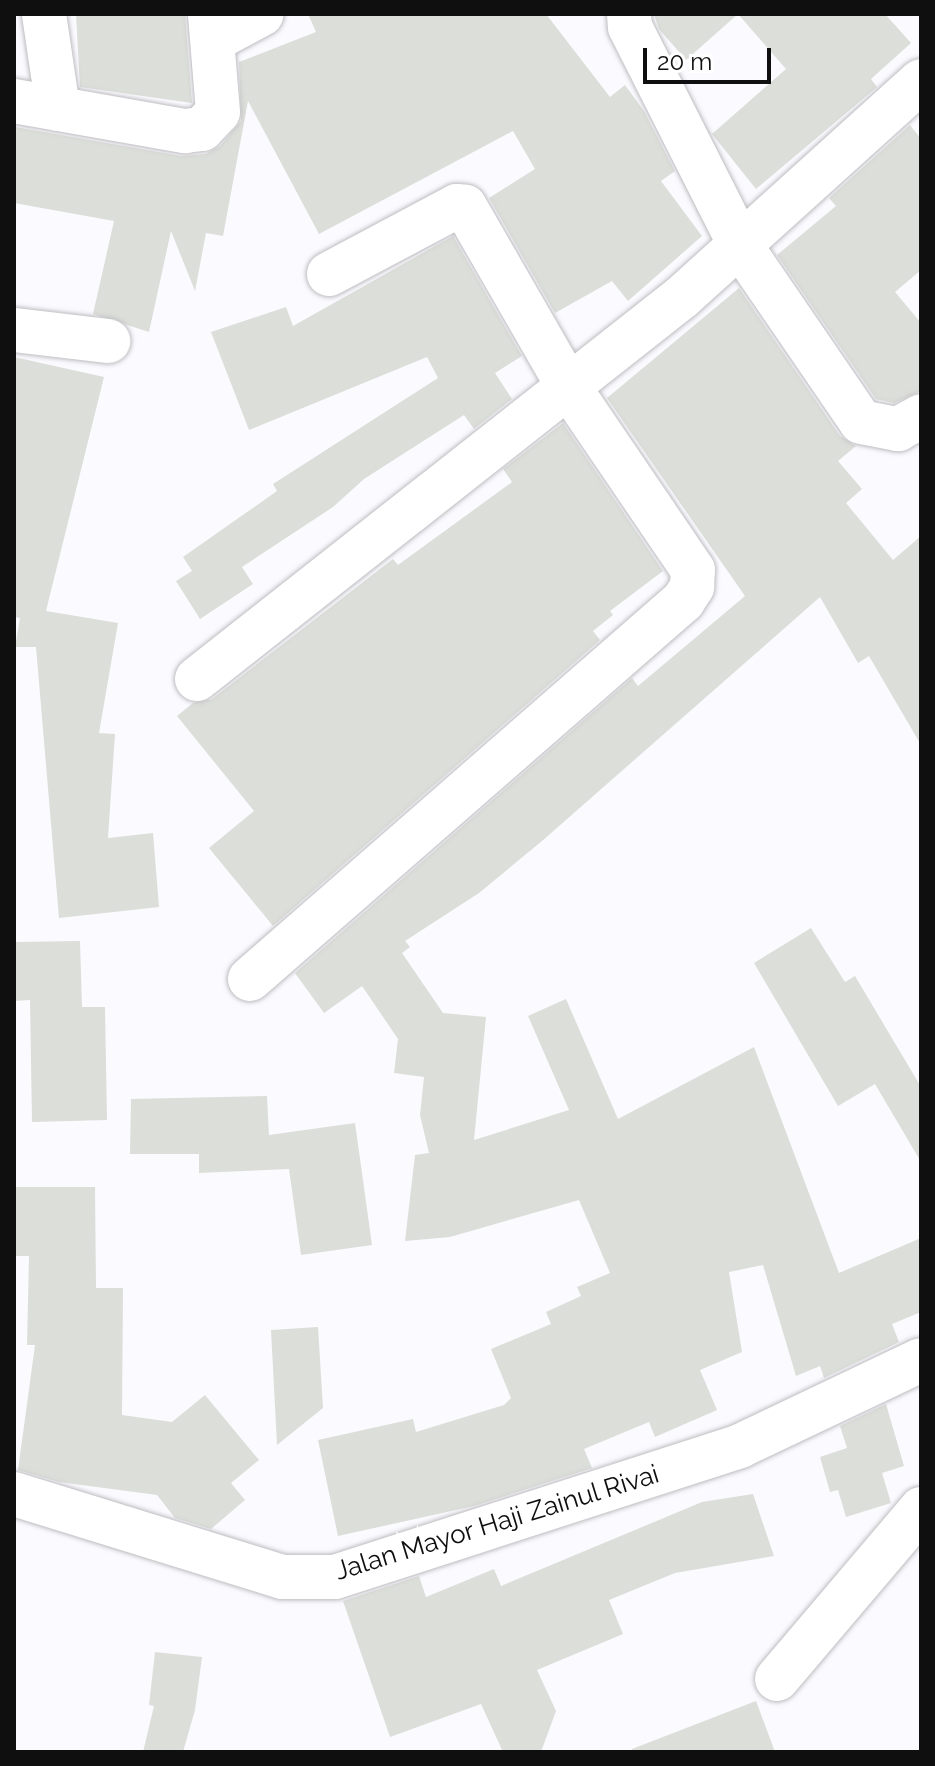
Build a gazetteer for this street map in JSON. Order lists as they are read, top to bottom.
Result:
{
  "streets": {
    "street": ["Jalan Mayor Haji Zainul Rivai"]
  },
  "scale_bar": "20 m"
}
